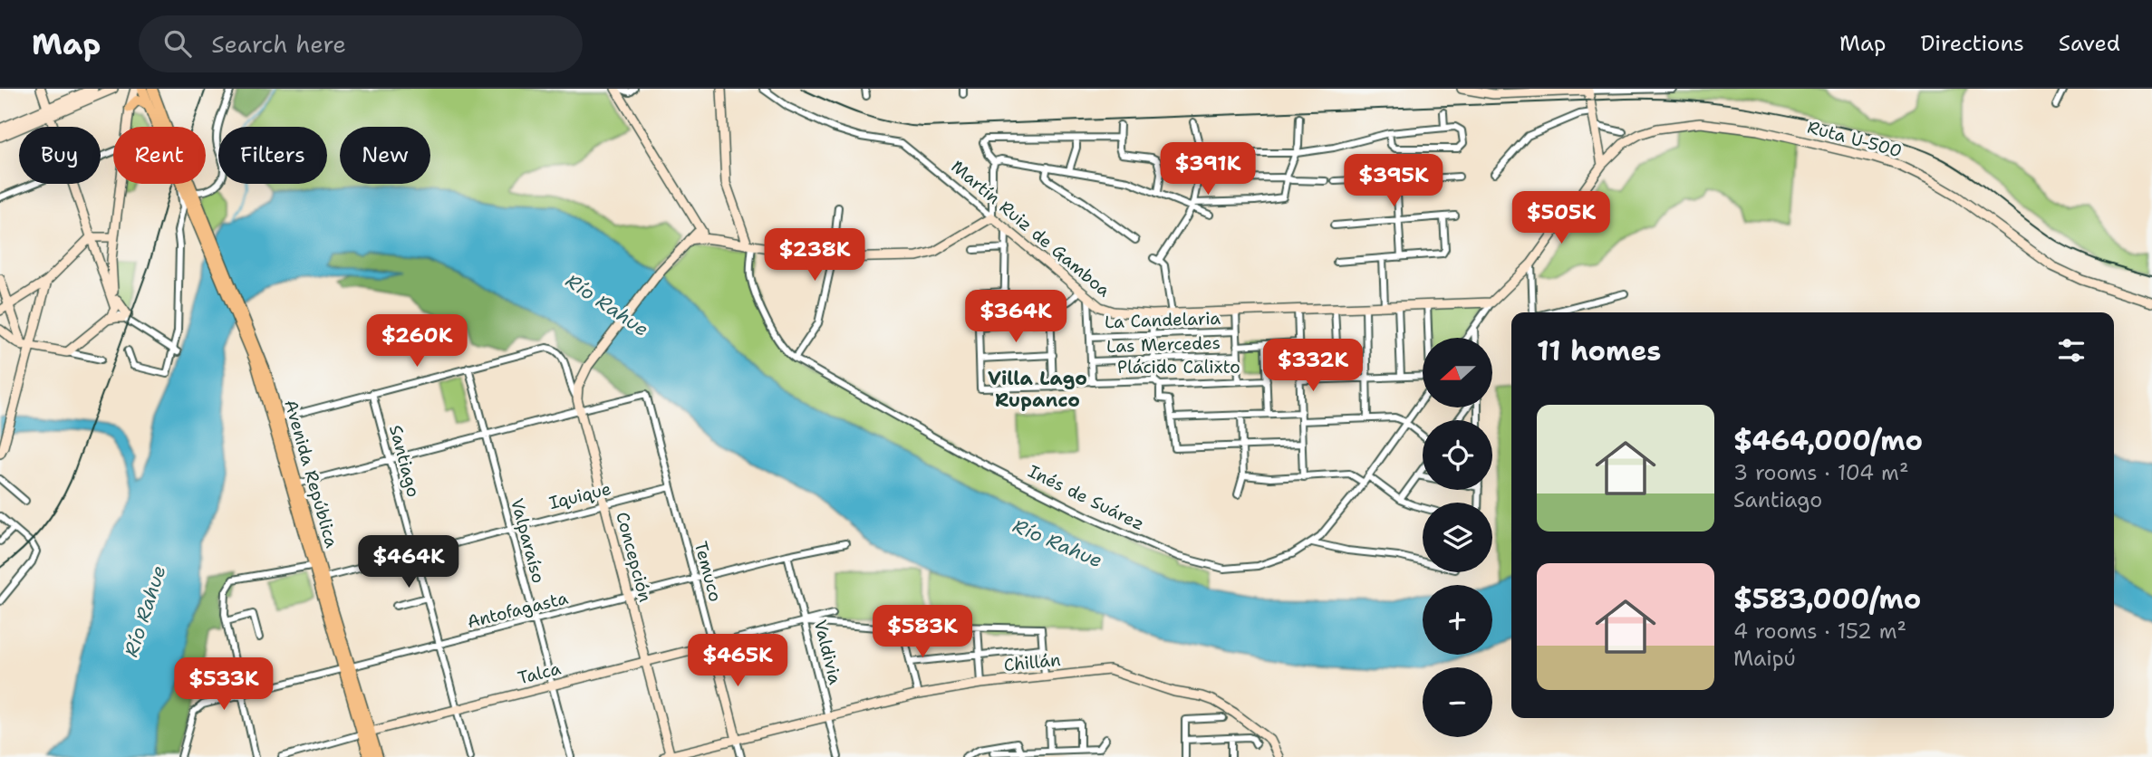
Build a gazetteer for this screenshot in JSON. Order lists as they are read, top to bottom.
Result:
{
  "streets": {
    "main road": ["Avenida República"],
    "street": [
      "Ruta U-500",
      "Martín Ruiz de Gamboa",
      "La Candelaria",
      "Las Mercedes",
      "Plácido Calixto",
      "Santiago",
      "Iquique",
      "Inés de Suárez",
      "Valparaíso",
      "Concepción",
      "Temuco",
      "Antofagasta",
      "Valdivia",
      "Chillán",
      "Talca"
    ]
  },
  "crossings": [
    ["Santiago", "Iquique"],
    ["Santiago", "Antofagasta"],
    ["Santiago", "Talca"],
    ["Avenida República", "Iquique"],
    ["Avenida República", "Antofagasta"],
    ["Avenida República", "Talca"],
    ["Iquique", "Valparaíso"],
    ["Iquique", "Concepción"],
    ["Iquique", "Temuco"],
    ["Valparaíso", "Antofagasta"],
    ["Valparaíso", "Talca"],
    ["Concepción", "Temuco"],
    ["Concepción", "Antofagasta"],
    ["Concepción", "Chillán"],
    ["Concepción", "Talca"],
    ["Temuco", "Antofagasta"],
    ["Temuco", "Chillán"],
    ["Temuco", "Talca"],
    ["Antofagasta", "Valdivia"],
    ["Valdivia", "Chillán"],
    ["Valdivia", "Talca"]
  ],
  "districts": ["Villa Lago Rupanco"],
  "water": ["Río Rahue"],
  "north": "left",
  "page": {
    "header": "Map",
    "search": "Search here",
    "nav": ["Map", "Directions", "Saved"],
    "chip": [
      "Buy",
      "Rent",
      "Filters",
      "New"
    ],
    "price": [
      "$391K",
      "$395K",
      "$505K",
      "$238K",
      "$364K",
      "$260K",
      "$332K",
      "$464K",
      "$583K",
      "$465K",
      "$533K"
    ],
    "heading": "11 homes",
    "map_buttons": ["+", "−"],
    "list": [
      {
        "name": "$464,000/mo",
        "note": "3 rooms · 104 m² · Santiago"
      },
      {
        "name": "$583,000/mo",
        "note": "4 rooms · 152 m² · Maipú"
      }
    ]
  }
}
